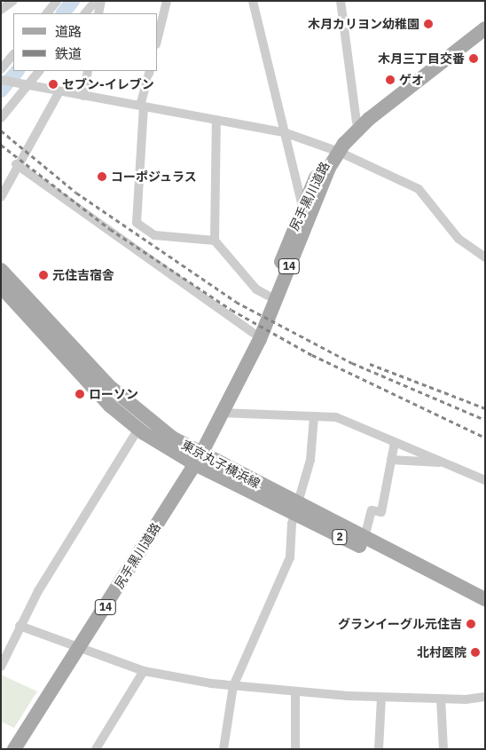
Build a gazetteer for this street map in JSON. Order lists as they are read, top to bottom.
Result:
{
  "streets": {
    "main road": [
      "尻手黒川道路",
      "14",
      "東京丸子横浜線",
      "2"
    ]
  },
  "crossings": [
    ["尻手黒川道路", "東京丸子横浜線"]
  ],
  "places": [
    "木月カリヨン幼稚園",
    "木月三丁目交番",
    "ゲオ",
    "セブン-イレブン",
    "コーポジュラス",
    "元住吉宿舎",
    "ローソン",
    "グランイーグル元住吉",
    "北村医院"
  ],
  "legend": ["道路", "鉄道"]
}
